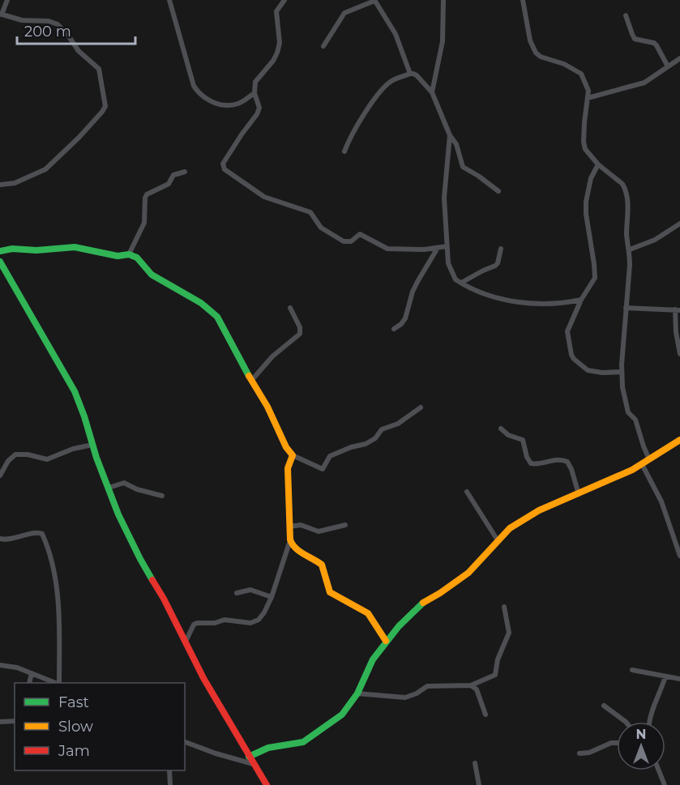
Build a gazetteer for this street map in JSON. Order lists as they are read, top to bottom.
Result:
{
  "legend": ["Fast", "Slow", "Jam"],
  "scale_bar": "200 m",
  "north": "top"
}
